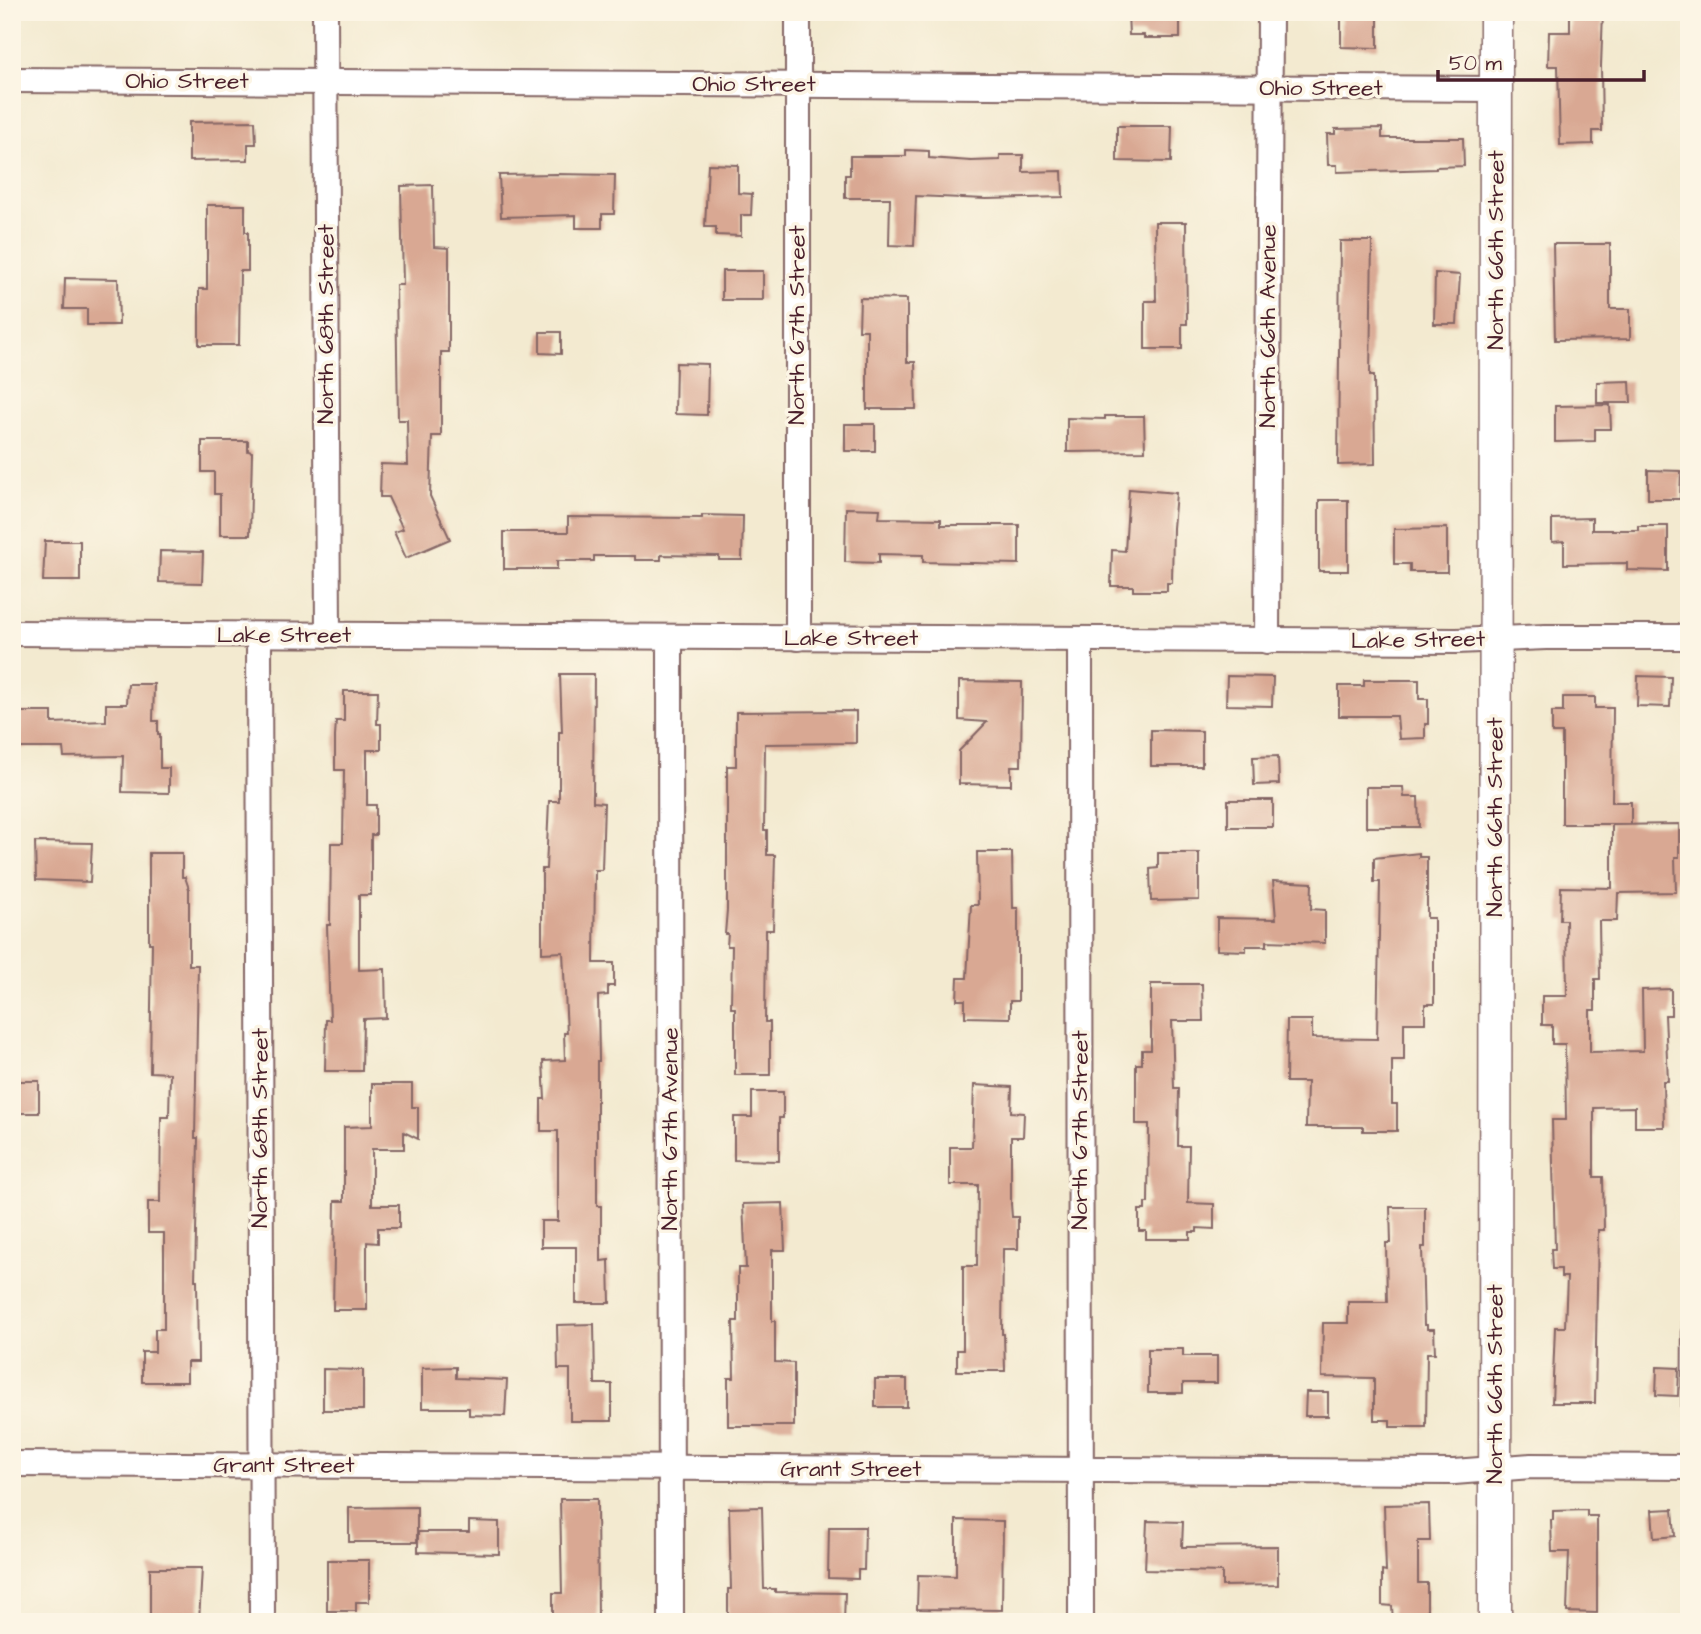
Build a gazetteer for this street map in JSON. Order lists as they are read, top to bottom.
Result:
{
  "streets": {
    "street": [
      "Ohio Street",
      "North 66th Street",
      "North 68th Street",
      "North 67th Street",
      "North 66th Avenue",
      "Lake Street",
      "North 67th Avenue",
      "Grant Street"
    ]
  },
  "crossings": [
    ["Ohio Street", "North 66th Street"],
    ["Ohio Street", "North 68th Street"],
    ["Ohio Street", "North 67th Street"],
    ["Ohio Street", "North 66th Avenue"],
    ["North 66th Street", "Lake Street"],
    ["North 66th Street", "Grant Street"],
    ["North 68th Street", "Lake Street"],
    ["North 68th Street", "Grant Street"],
    ["North 67th Street", "Lake Street"],
    ["North 67th Street", "Grant Street"],
    ["North 66th Avenue", "Lake Street"],
    ["Lake Street", "North 67th Avenue"],
    ["North 67th Avenue", "Grant Street"]
  ],
  "scale_bar": "50 m"
}
